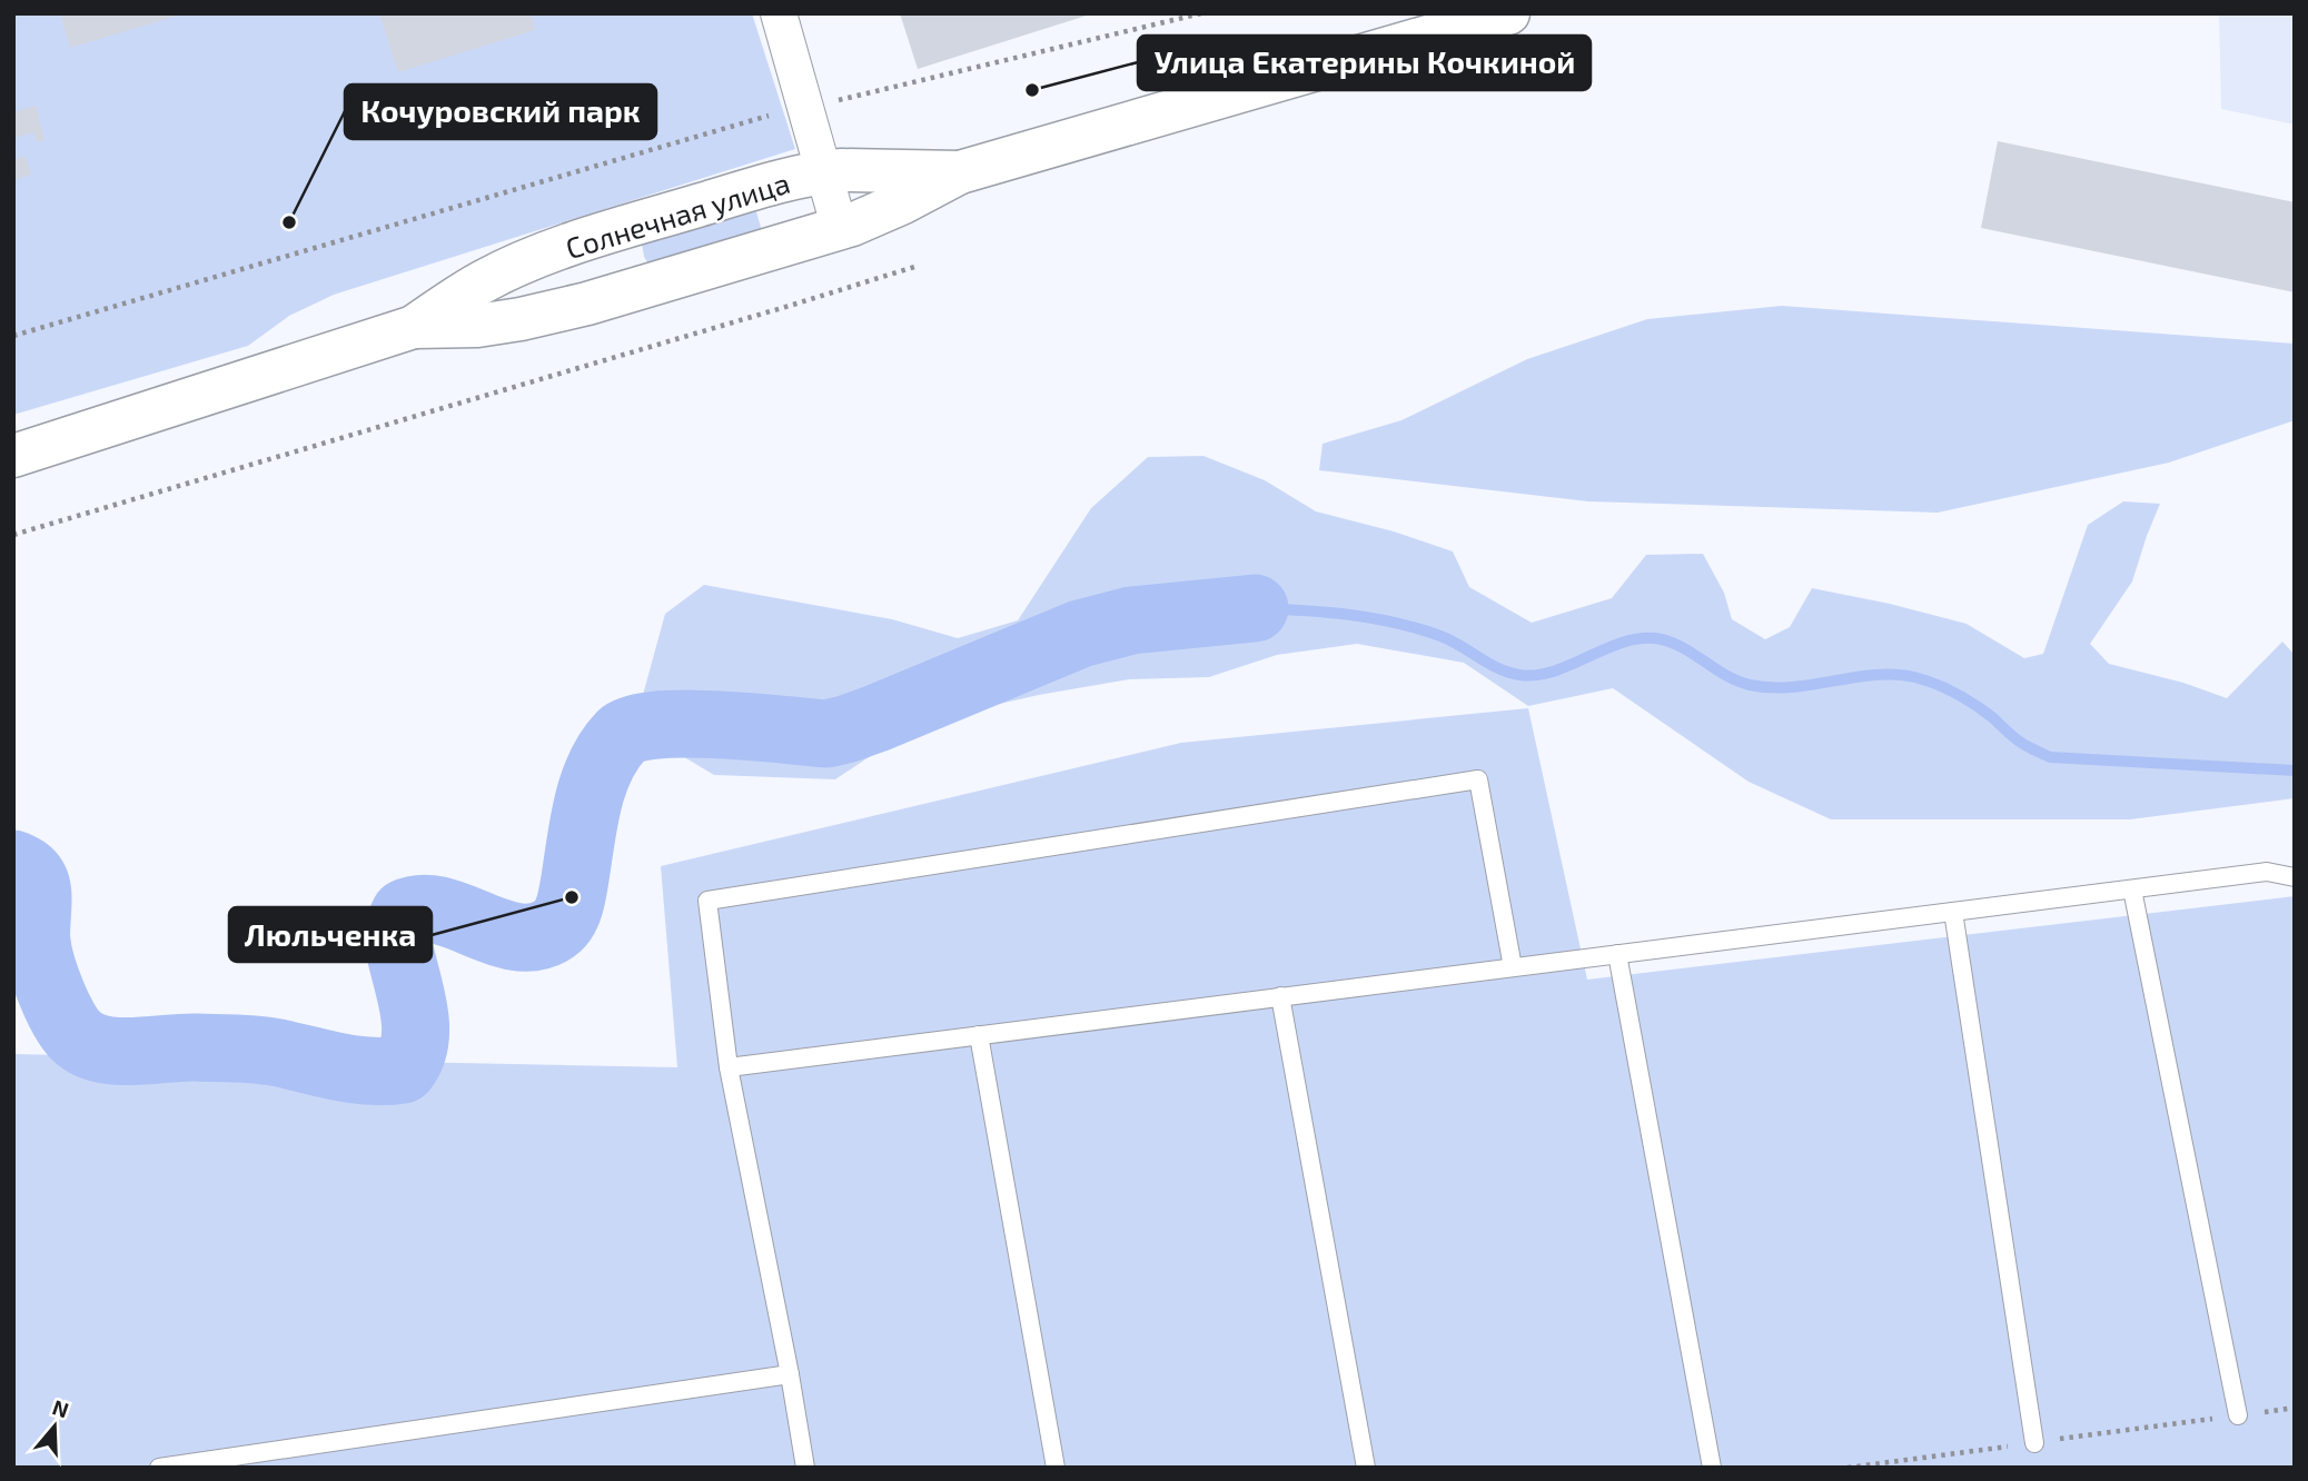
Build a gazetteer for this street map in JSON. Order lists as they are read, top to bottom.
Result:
{
  "streets": {
    "main road": ["Солнечная улица"]
  },
  "places": ["Улица Екатерины Кочкиной", "Кочуровский парк", "Люльченка"],
  "north": "top"
}
